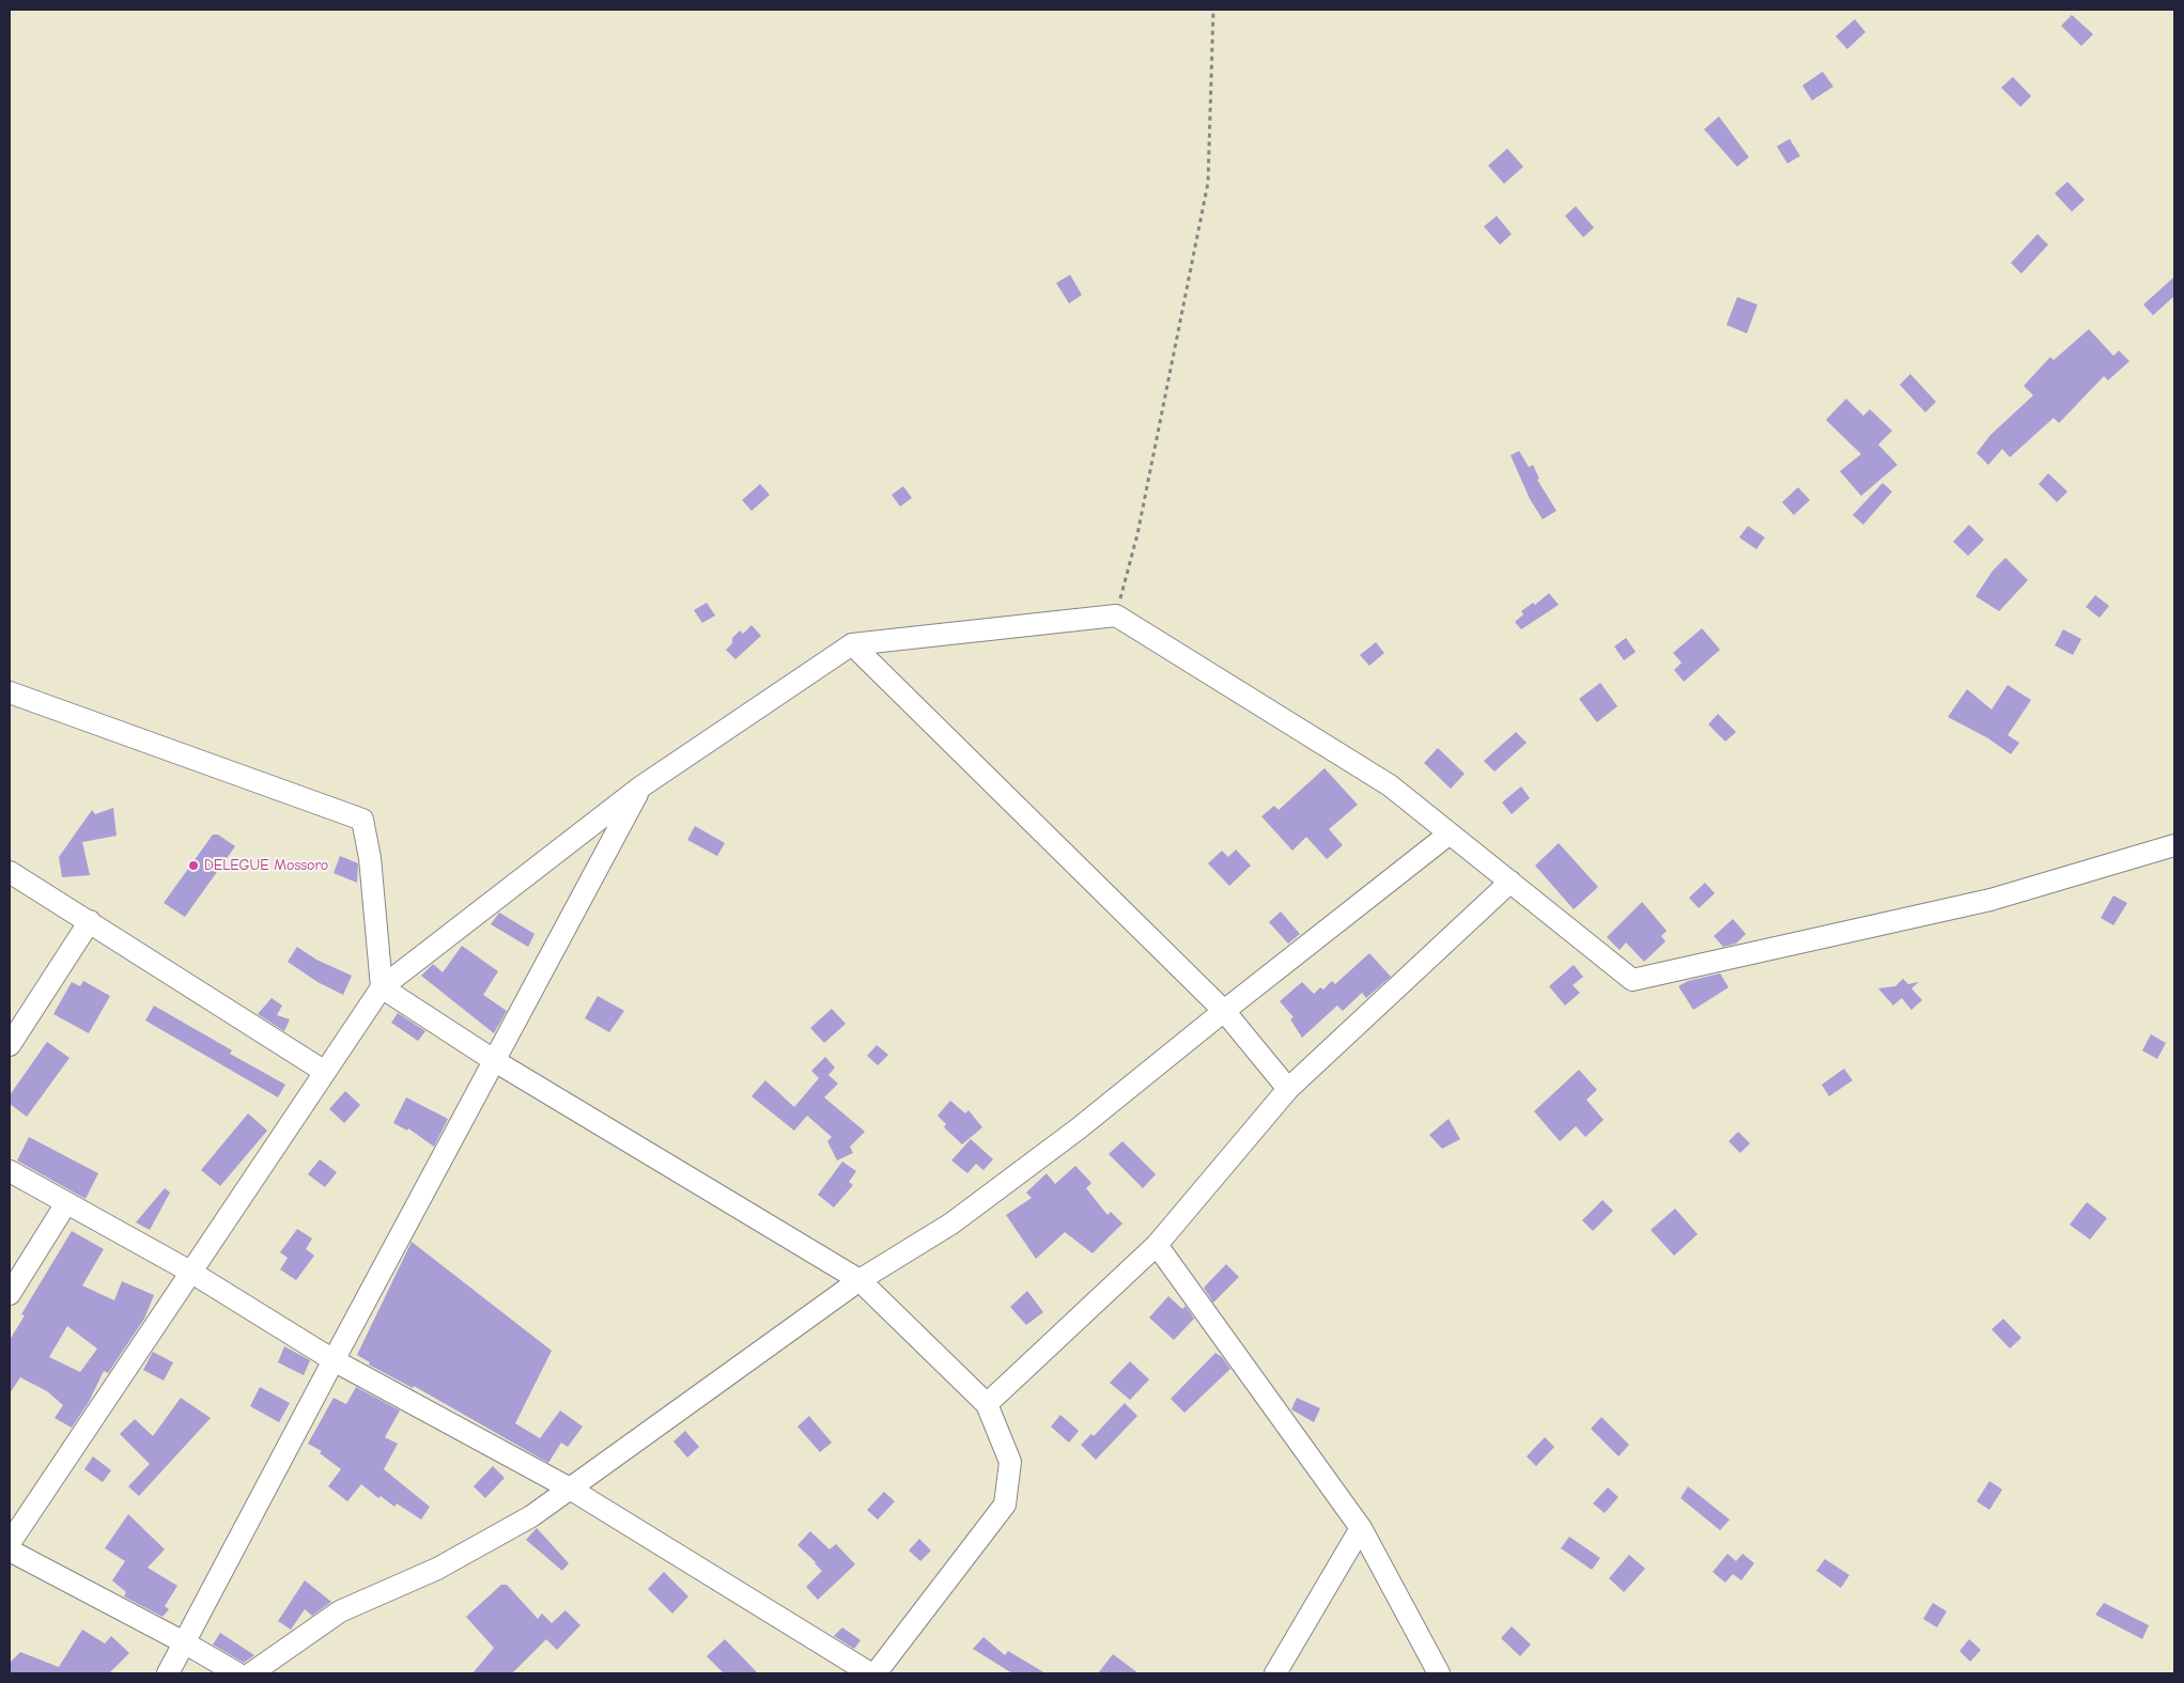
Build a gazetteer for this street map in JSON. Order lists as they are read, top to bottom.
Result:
{
  "places": ["DELEGUE Mossoro"]
}
